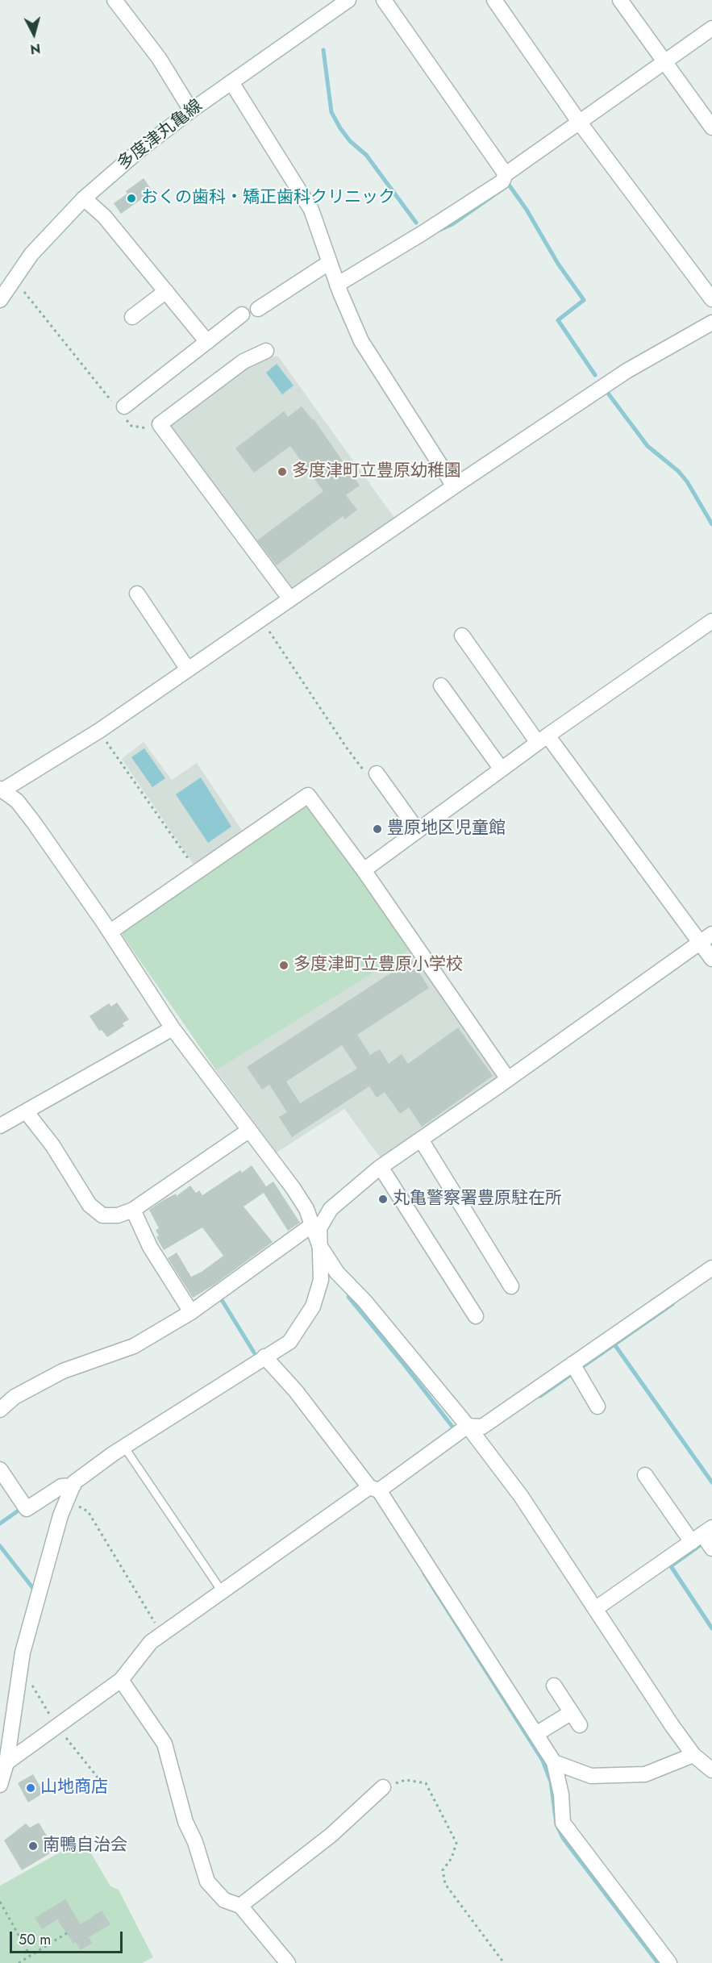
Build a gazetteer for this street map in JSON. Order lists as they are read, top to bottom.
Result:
{
  "streets": {
    "street": ["多度津丸亀線"]
  },
  "places": [
    "おくの歯科・矯正歯科クリニック",
    "多度津町立豊原幼稚園",
    "豊原地区児童館",
    "多度津町立豊原小学校",
    "丸亀警察署豊原駐在所",
    "山地商店",
    "南鴨自治会"
  ],
  "scale_bar": "50 m",
  "north": "bottom"
}
